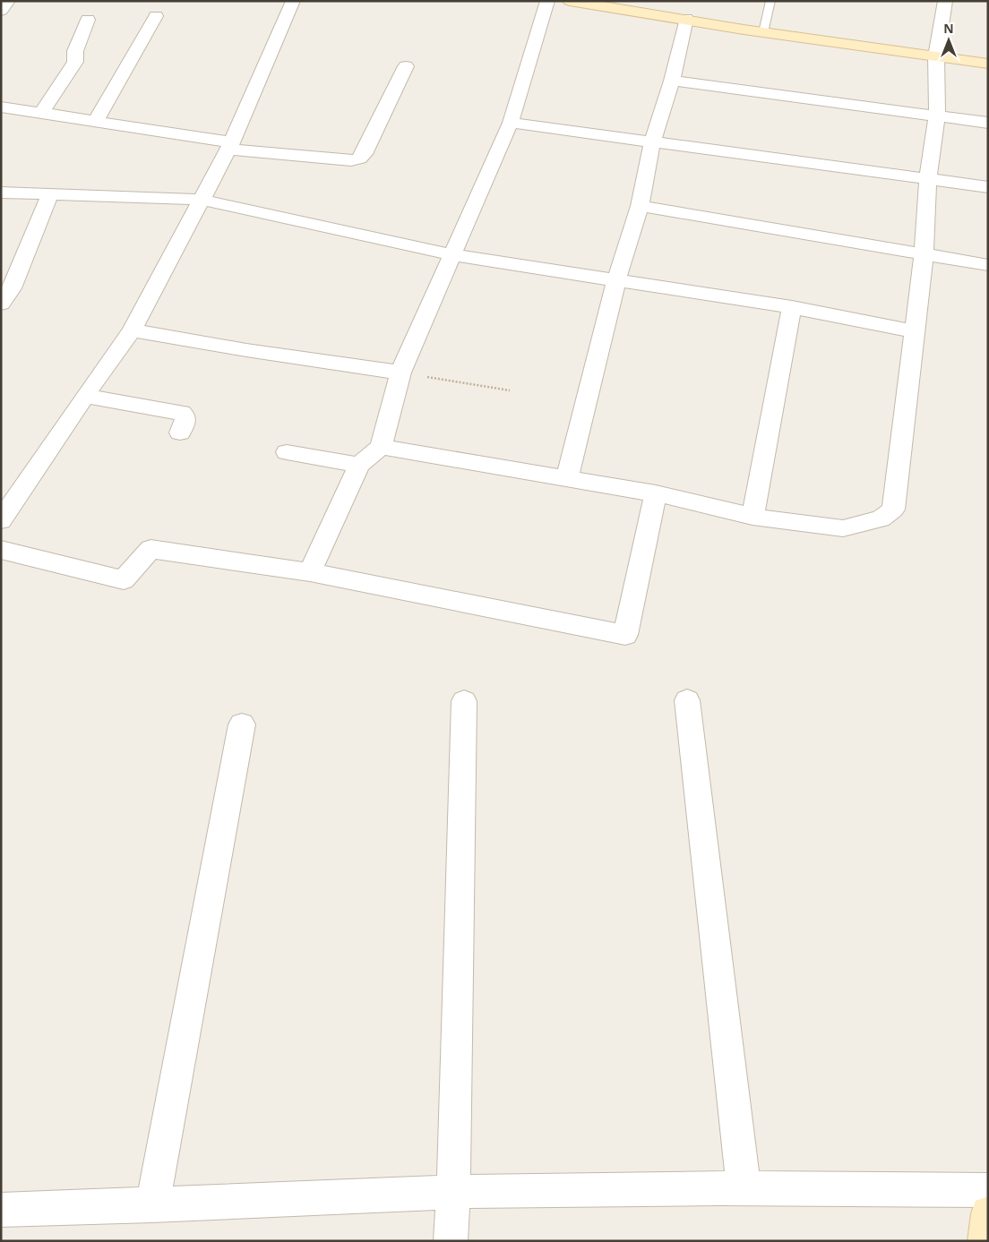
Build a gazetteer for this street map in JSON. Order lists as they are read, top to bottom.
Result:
{
  "north": "top"
}
